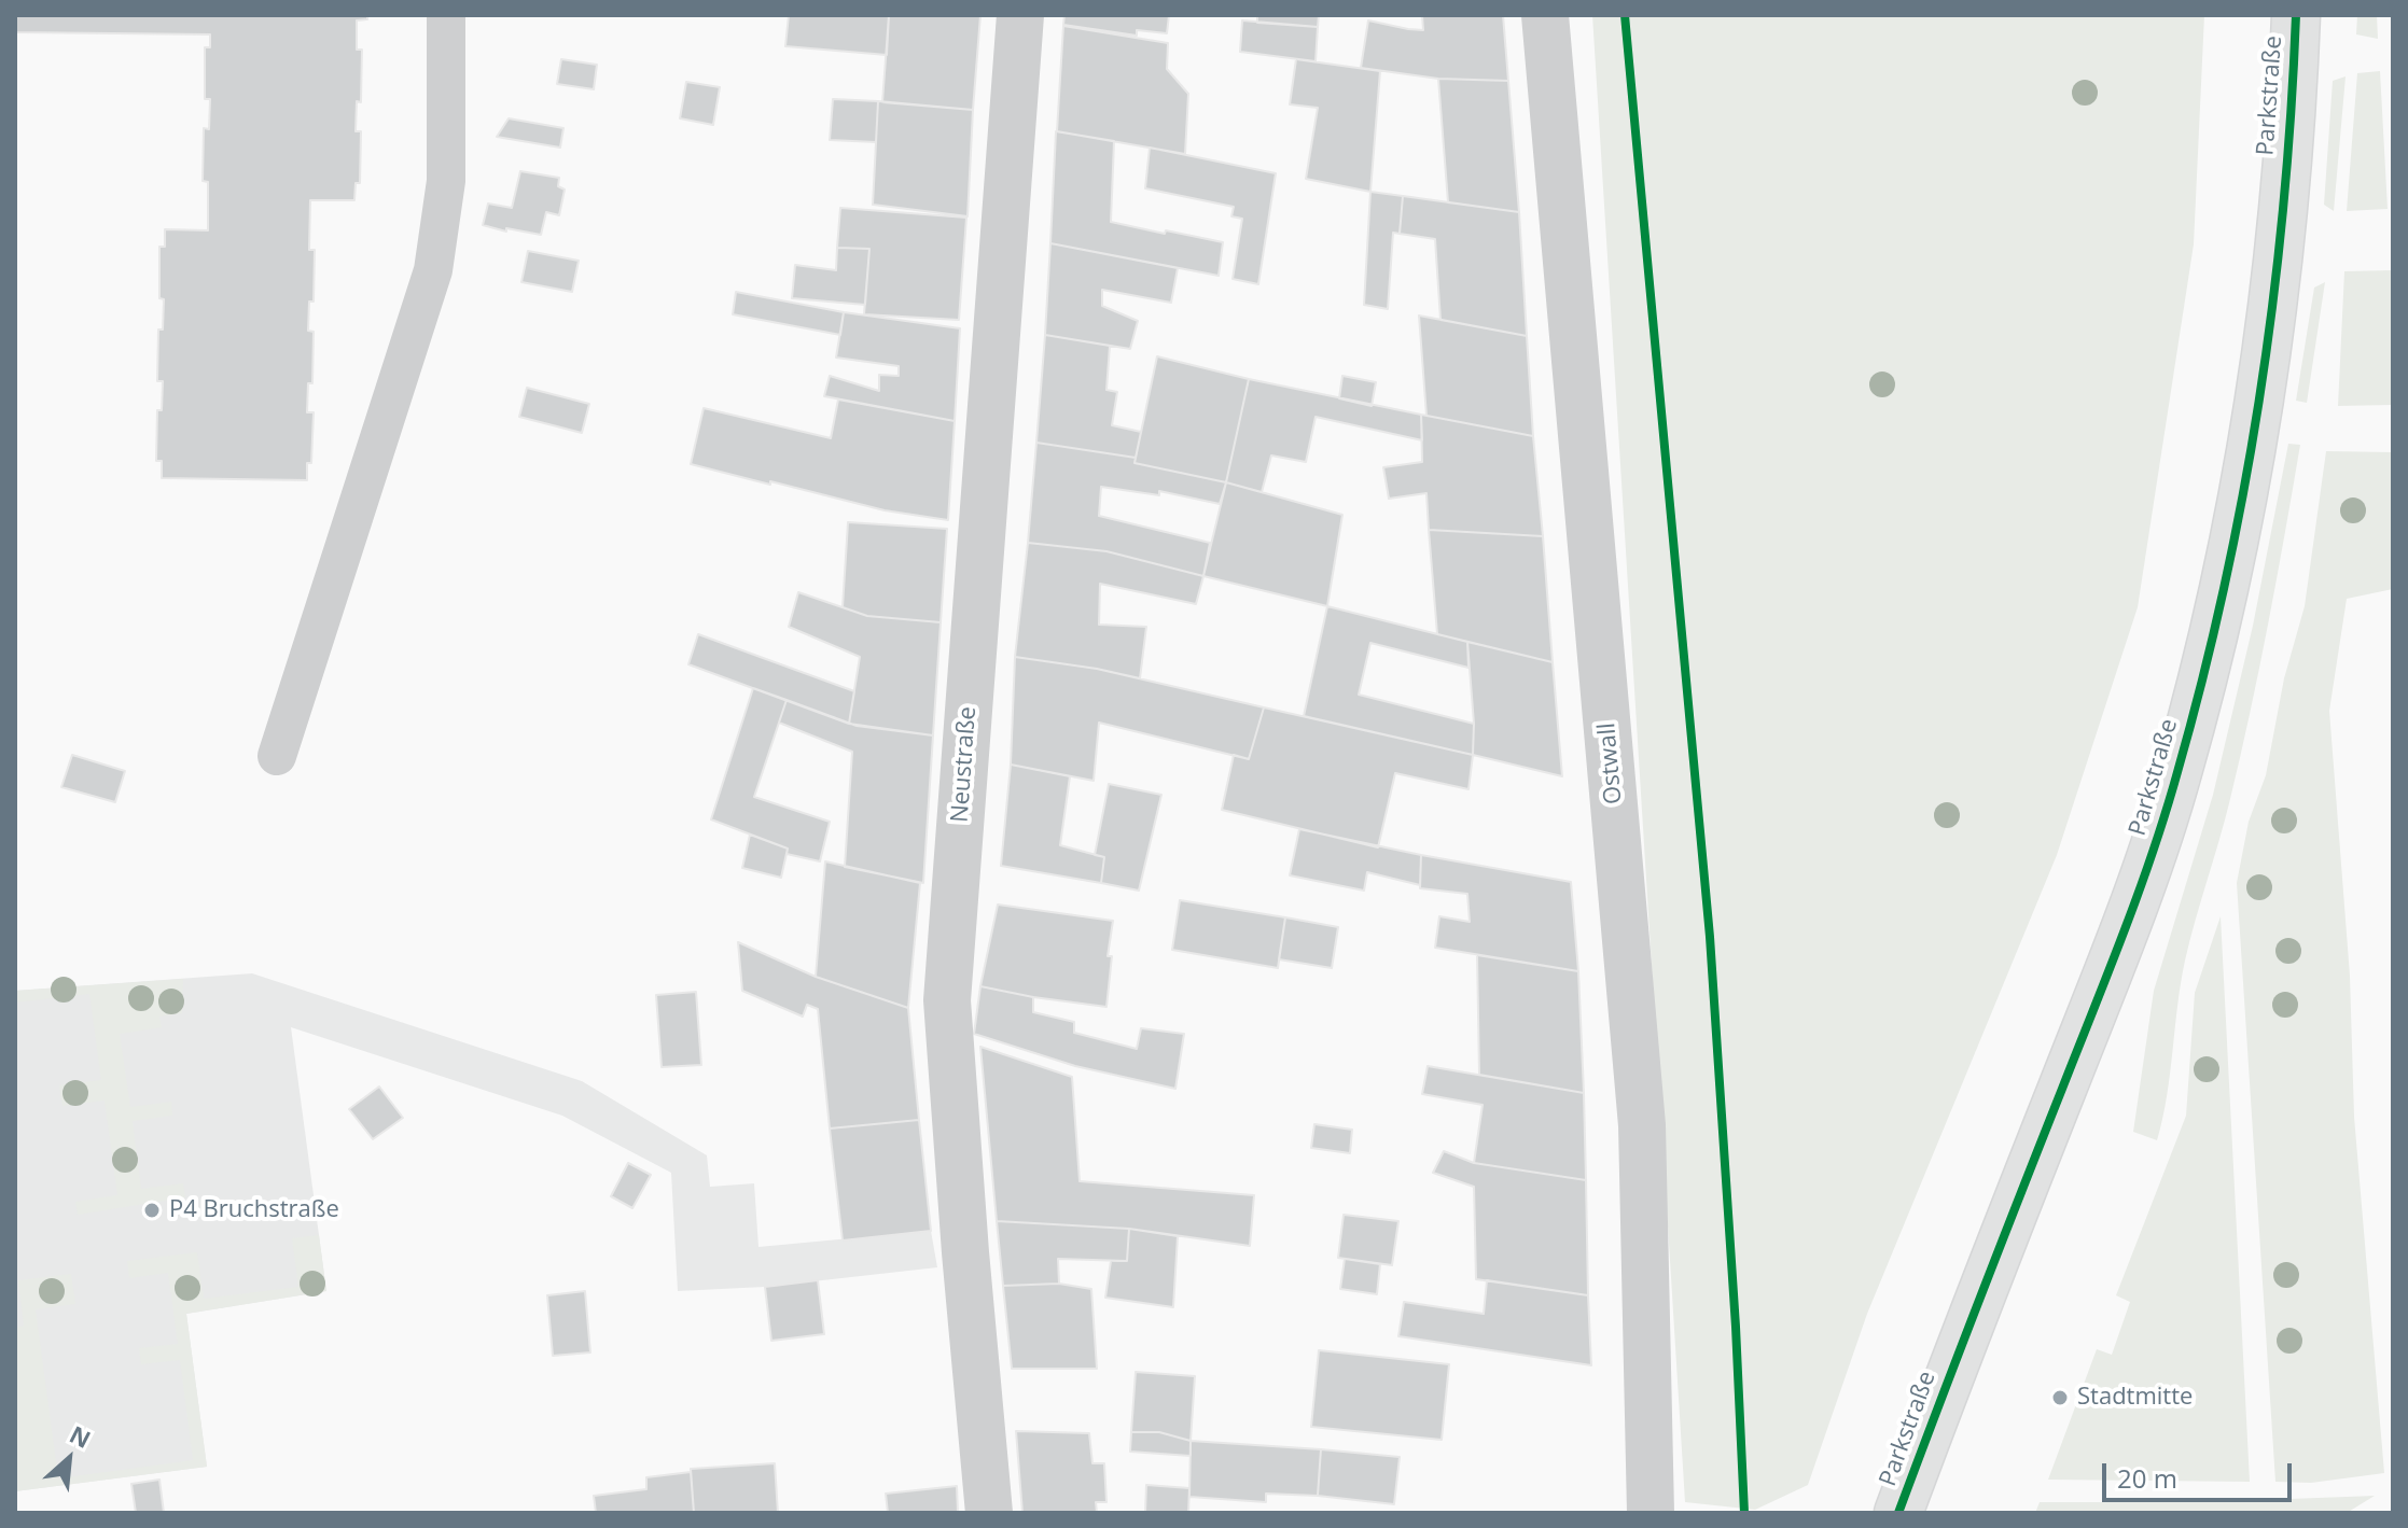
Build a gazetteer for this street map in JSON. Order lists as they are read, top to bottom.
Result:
{
  "streets": {
    "main road": ["Parkstraße"],
    "street": ["Ostwall", "Neustraße"]
  },
  "places": ["P4 Bruchstraße", "Stadtmitte"],
  "scale_bar": "20 m",
  "north": "top right"
}
